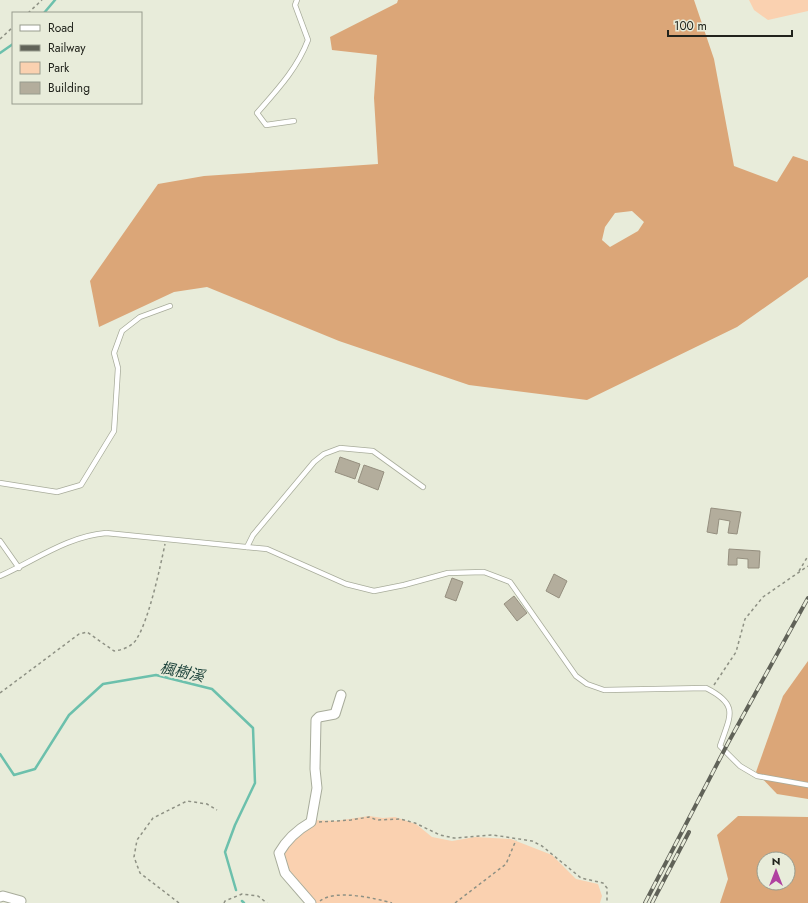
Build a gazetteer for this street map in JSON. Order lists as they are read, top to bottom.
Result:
{
  "water": ["楓樹溪"],
  "legend": [
    "Road",
    "Railway",
    "Park",
    "Building"
  ],
  "scale_bar": "100 m",
  "north": "top"
}
